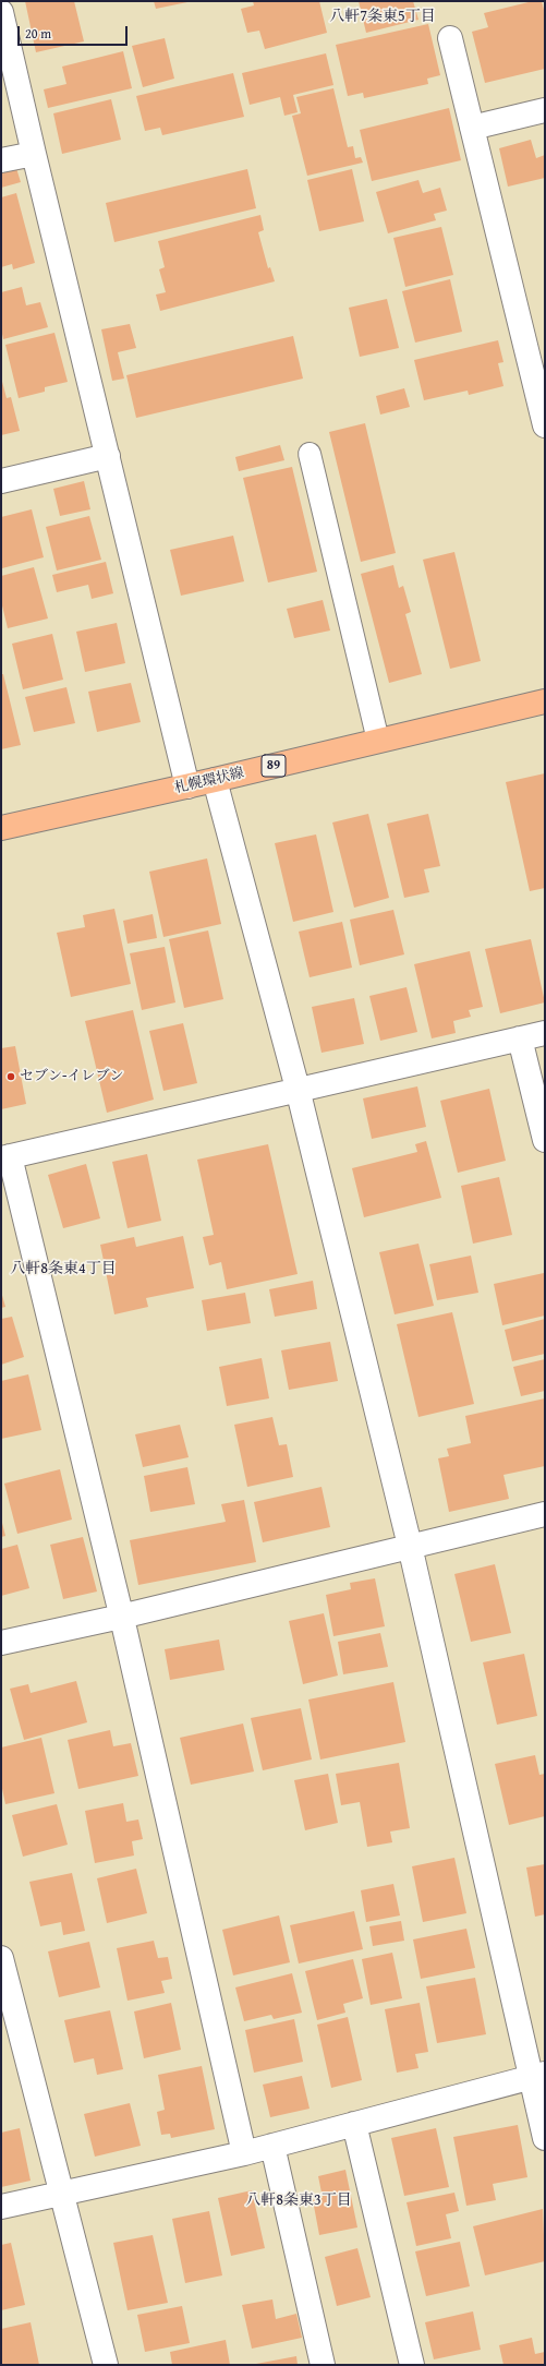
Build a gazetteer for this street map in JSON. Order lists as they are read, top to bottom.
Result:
{
  "streets": {
    "main road": ["89", "札幌環状線"]
  },
  "districts": ["八軒7条東5丁目", "八軒8条東4丁目", "八軒8条東3丁目"],
  "places": ["セブン-イレブン"],
  "scale_bar": "20 m"
}
